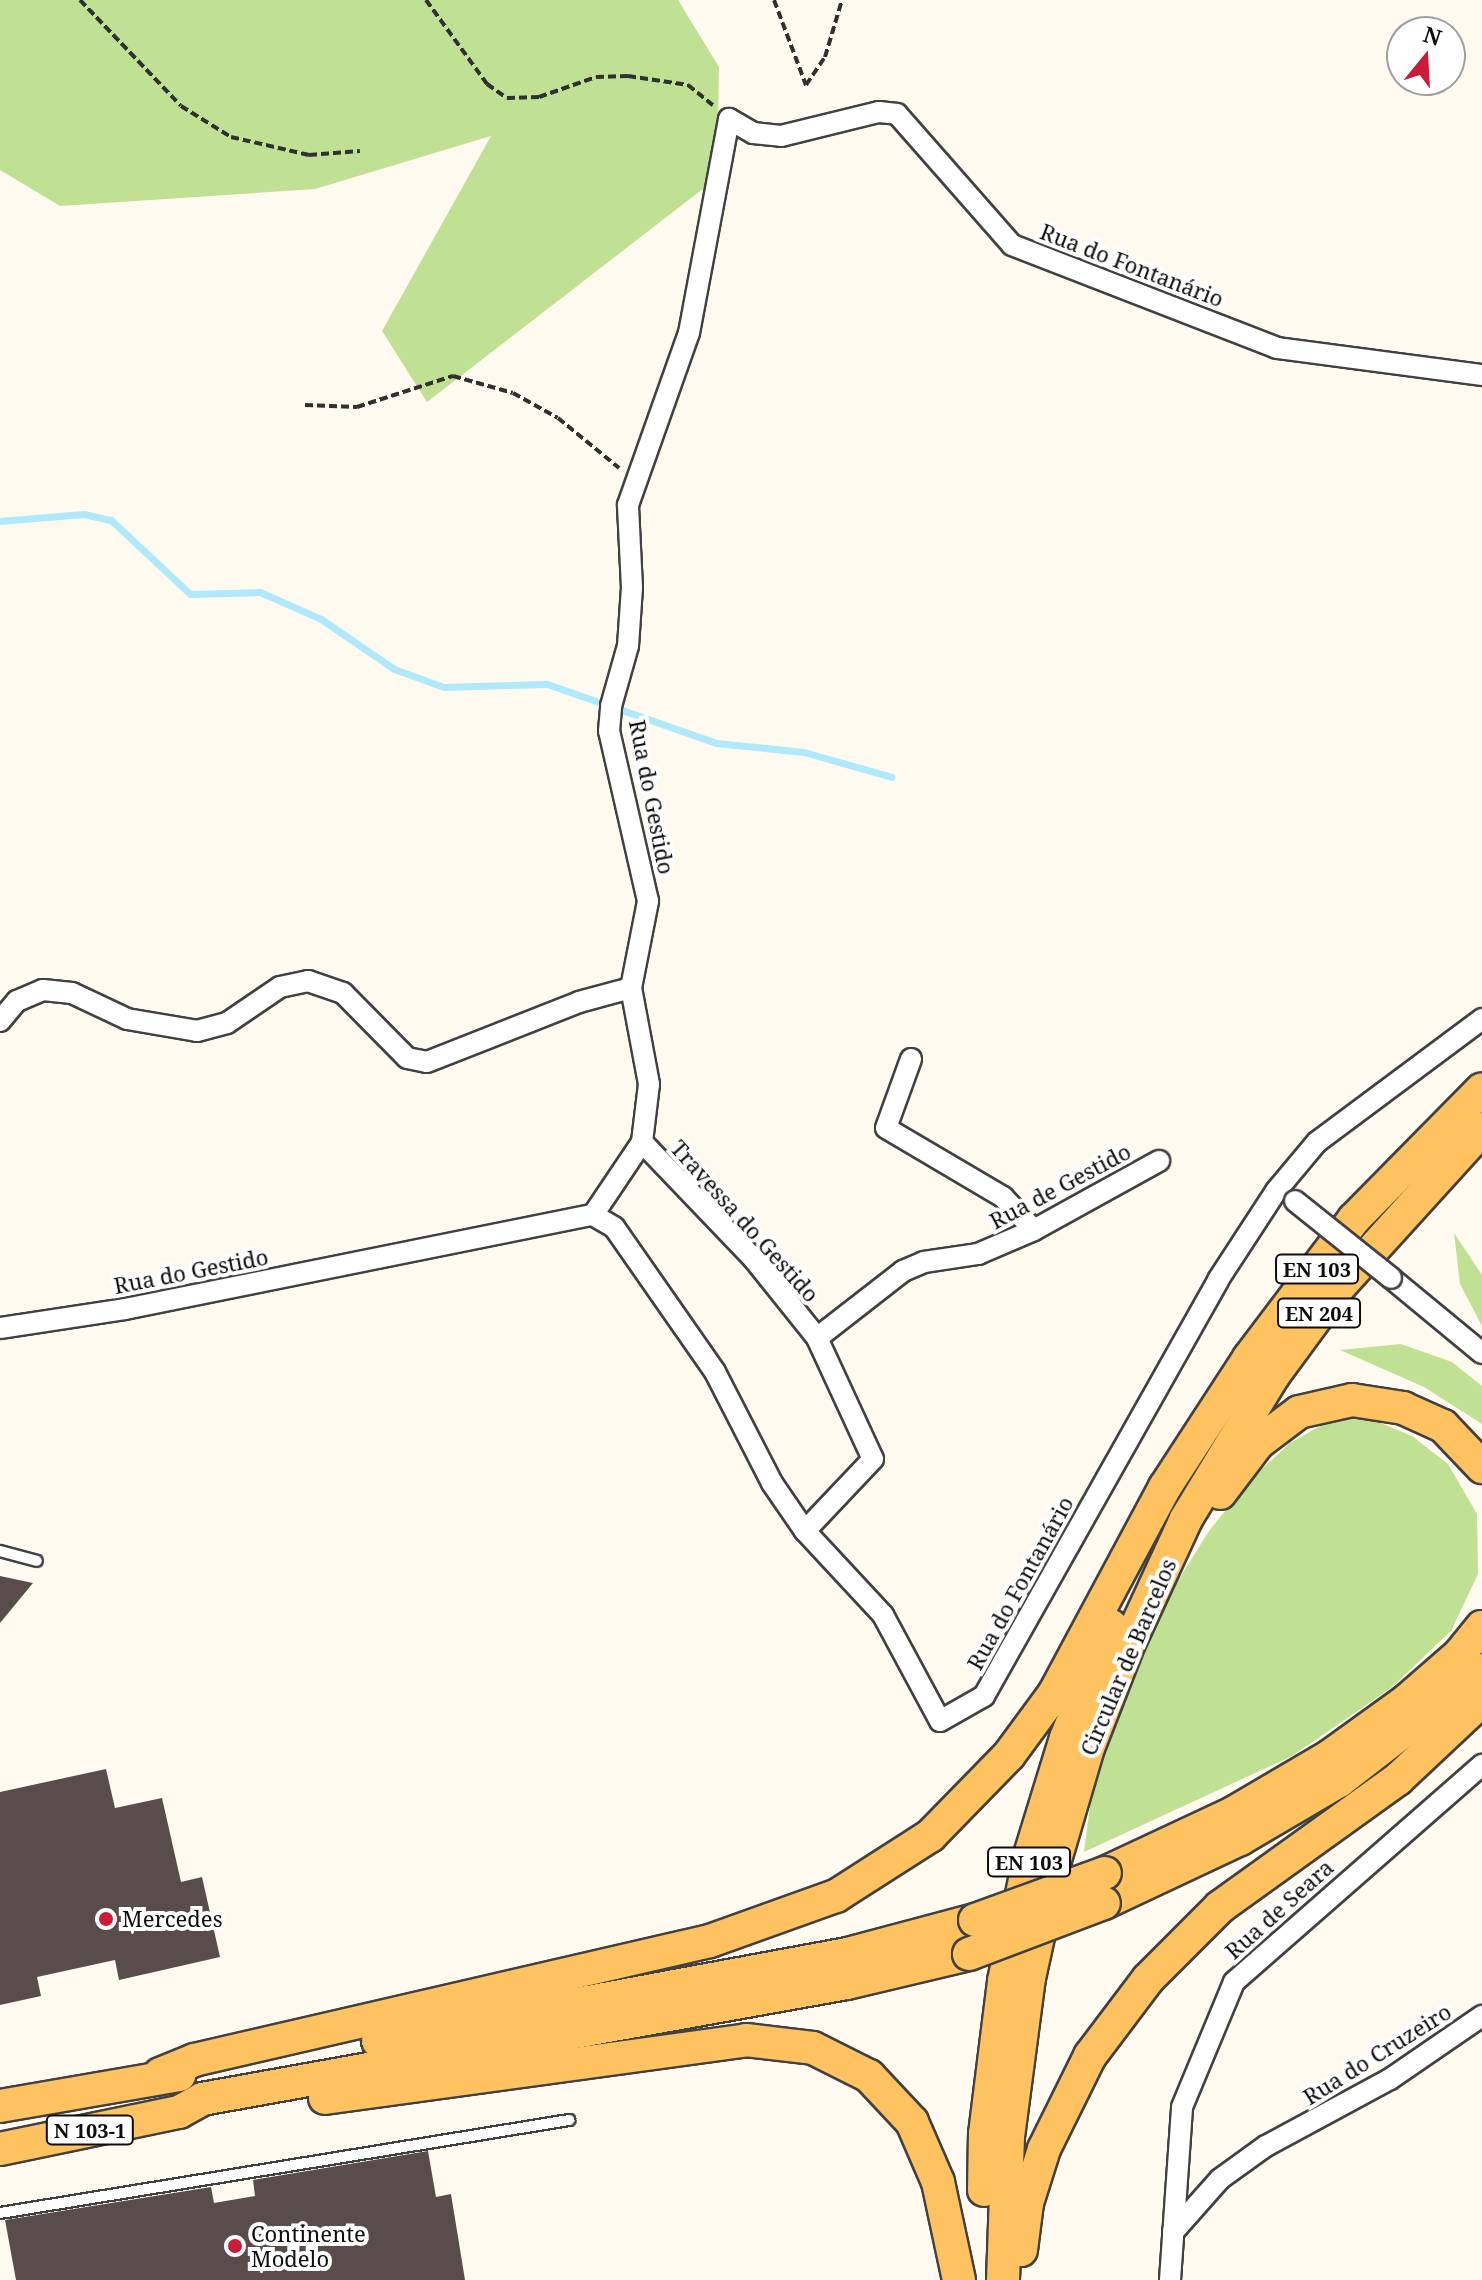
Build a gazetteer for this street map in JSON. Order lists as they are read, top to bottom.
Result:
{
  "streets": {
    "main road": [
      "EN 103",
      "EN 204",
      "Circular de Barcelos",
      "N 103-1"
    ],
    "street": [
      "Rua do Fontanário",
      "Rua do Gestido",
      "Rua de Gestido",
      "Travessa do Gestido",
      "Rua de Seara",
      "Rua do Cruzeiro"
    ]
  },
  "crossings": [
    ["Rua do Fontanário", "Rua do Gestido"],
    ["Rua do Fontanário", "Travessa do Gestido"],
    ["Rua do Gestido", "Travessa do Gestido"],
    ["Rua de Gestido", "Travessa do Gestido"],
    ["Rua de Seara", "Rua do Cruzeiro"]
  ],
  "places": ["Mercedes", "Continente Modelo"],
  "north": "top"
}
